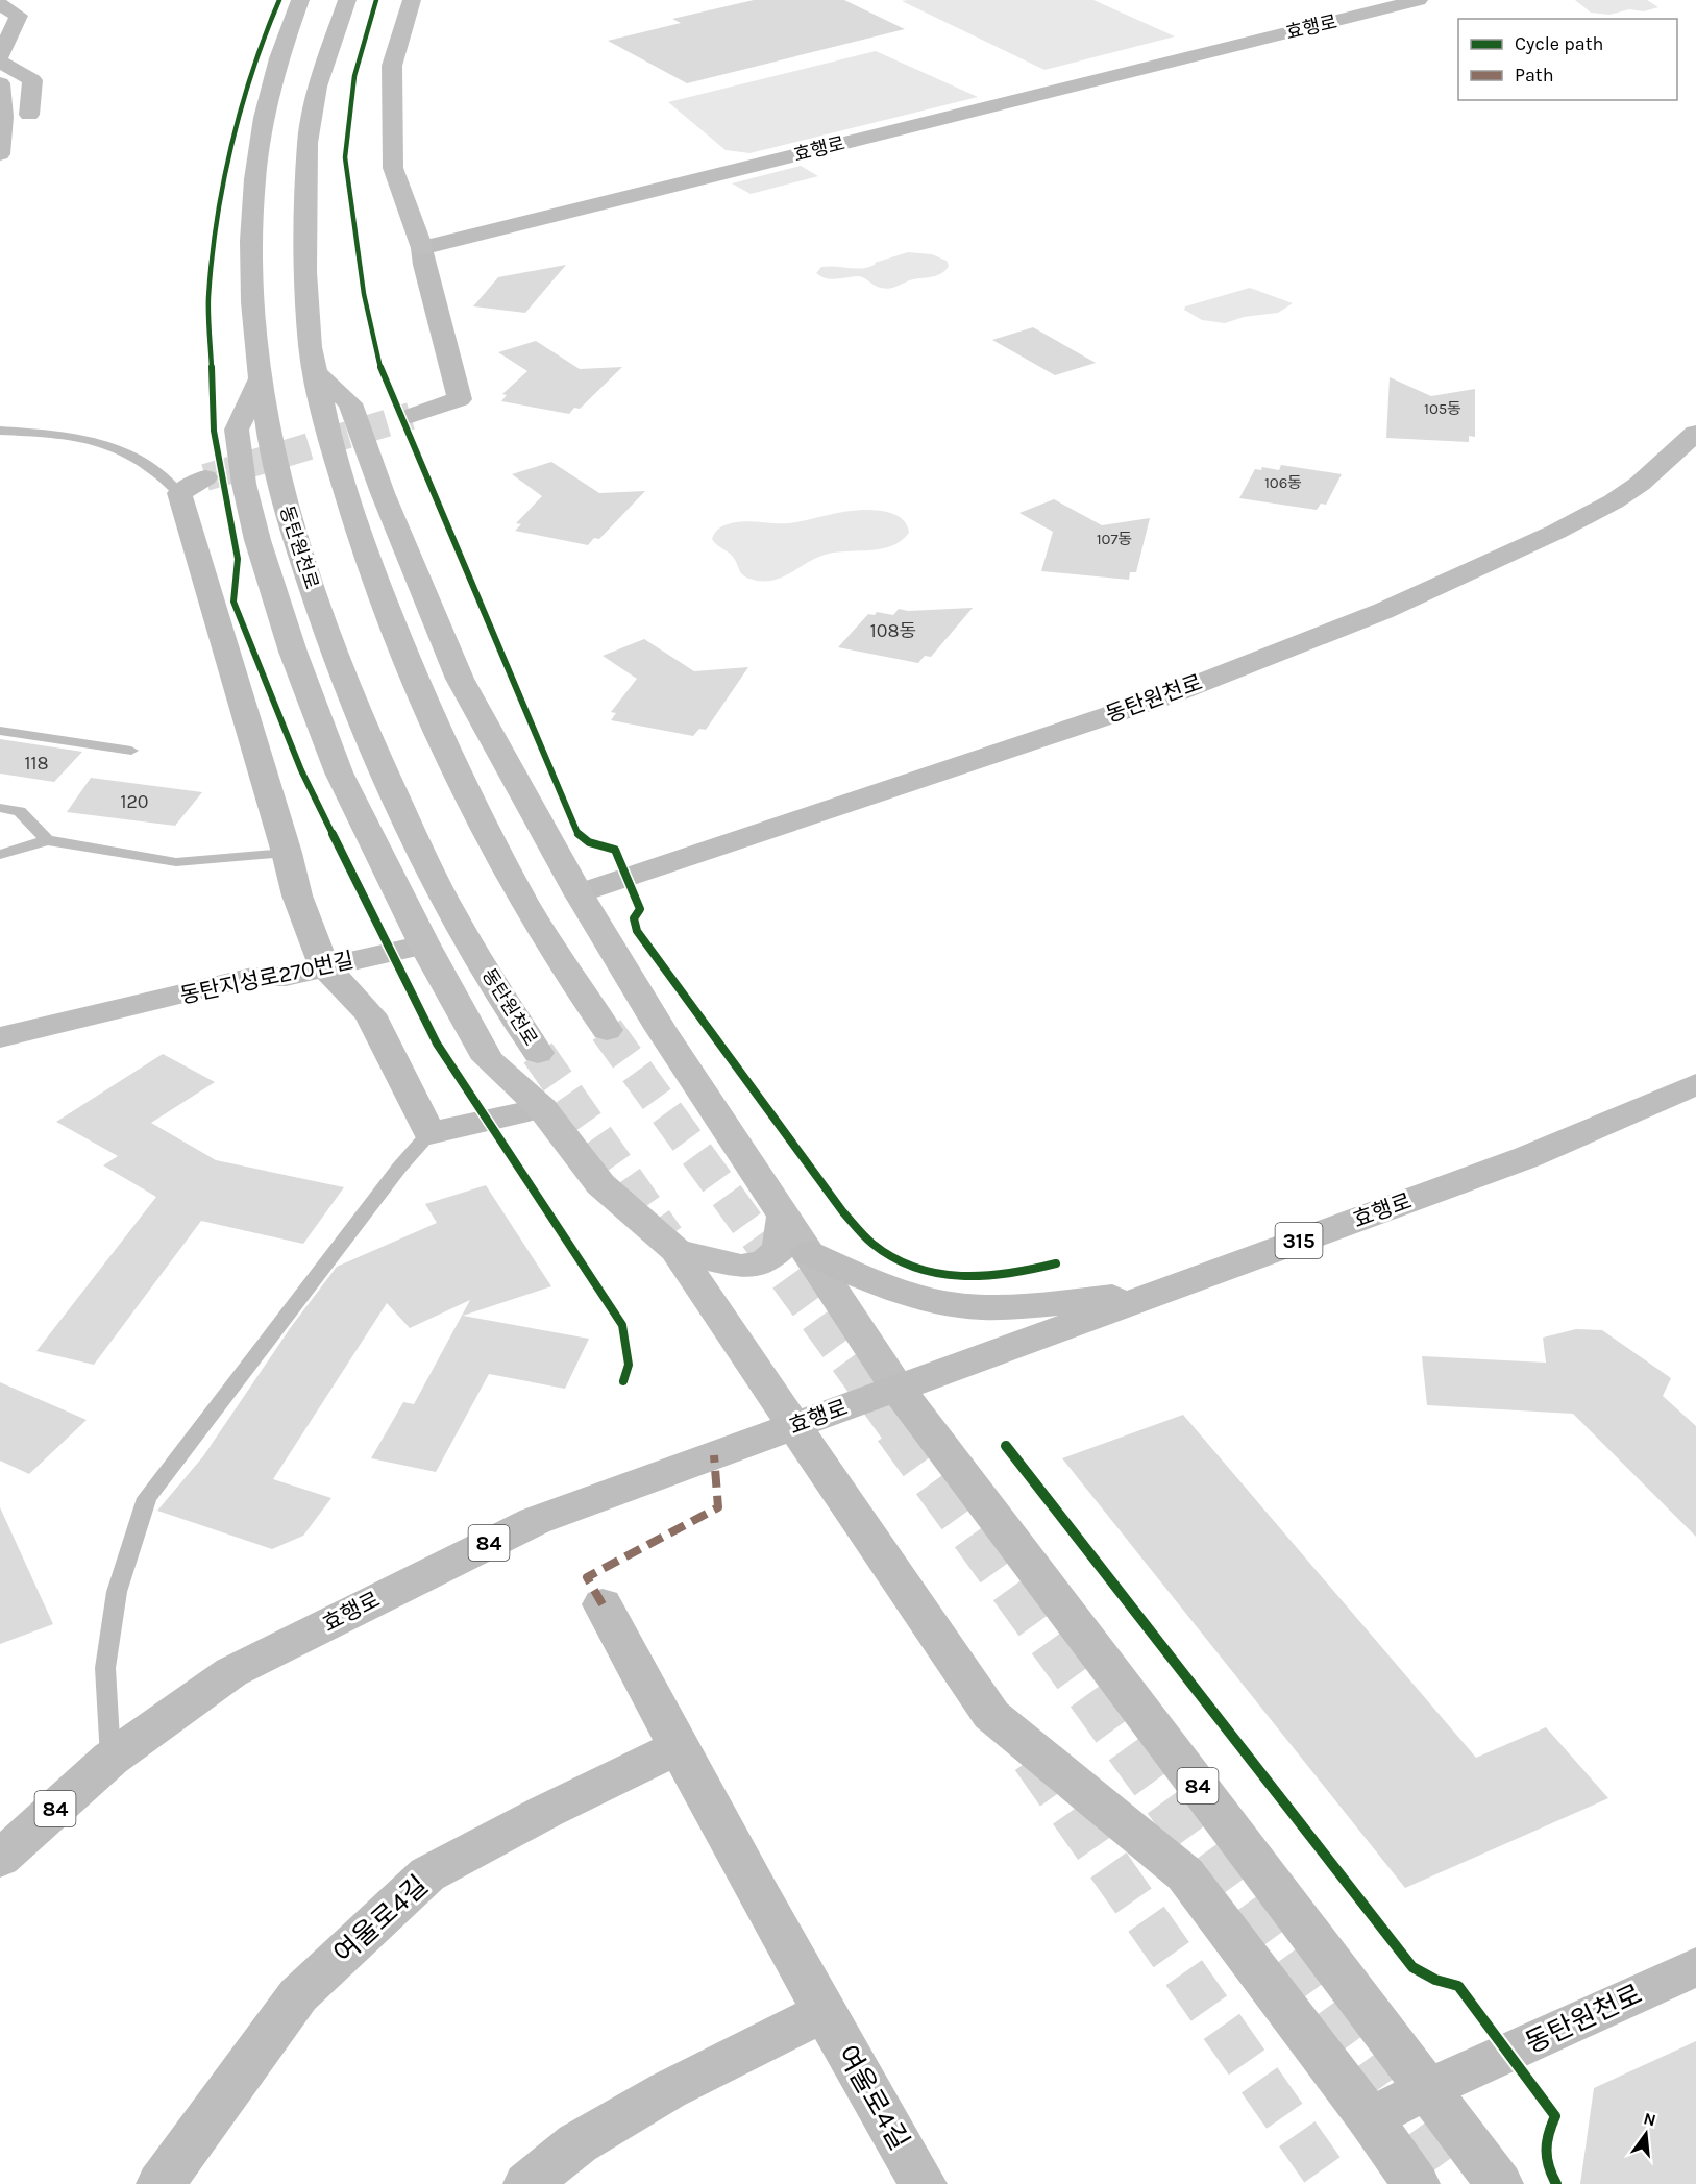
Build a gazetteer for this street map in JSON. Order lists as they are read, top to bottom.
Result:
{
  "streets": {
    "main road": ["동탄원천로"],
    "street": [
      "효행로",
      "동탄지성로270번길",
      "315",
      "84",
      "여울로4길"
    ]
  },
  "crossings": [
    ["효행로", "84"],
    ["동탄원천로", "84"]
  ],
  "house_numbers": [
    "105동",
    "106동",
    "107동",
    "108동",
    "118",
    "120"
  ],
  "legend": ["Cycle path", "Path"],
  "north": "top"
}
